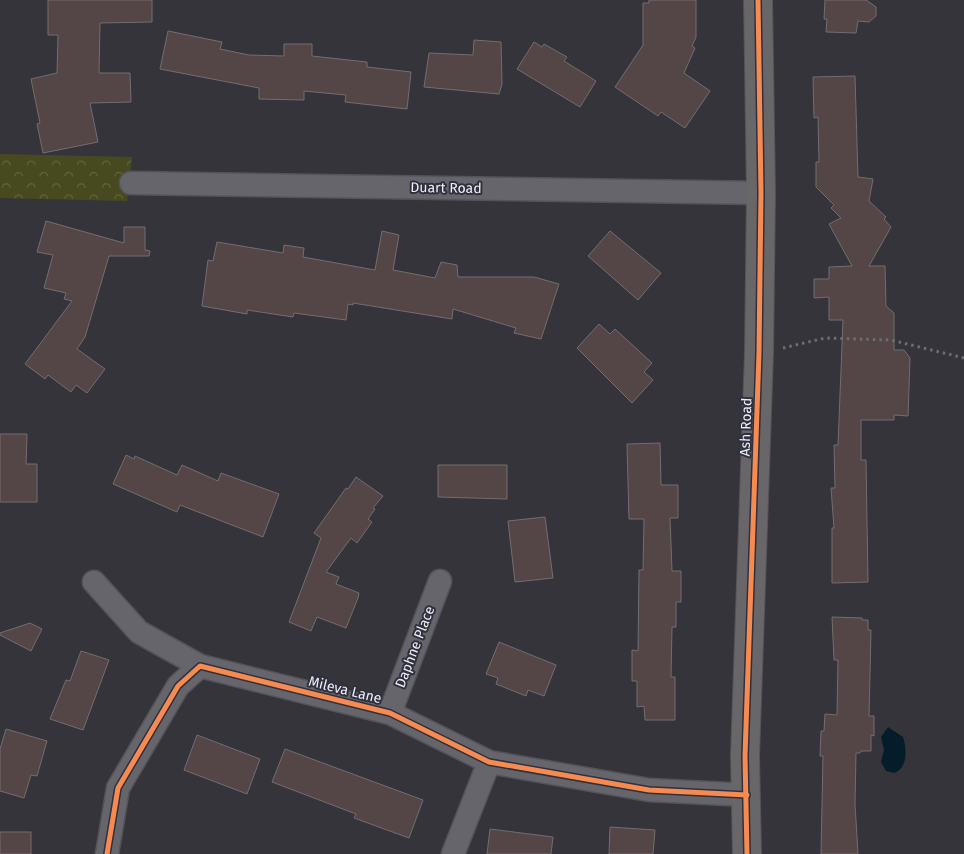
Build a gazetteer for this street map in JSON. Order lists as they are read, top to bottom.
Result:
{
  "streets": {
    "main road": ["Ash Road"],
    "street": ["Duart Road", "Daphne Place", "Mileva Lane"]
  },
  "crossings": [
    ["Duart Road", "Ash Road"],
    ["Ash Road", "Mileva Lane"],
    ["Daphne Place", "Mileva Lane"]
  ]
}
